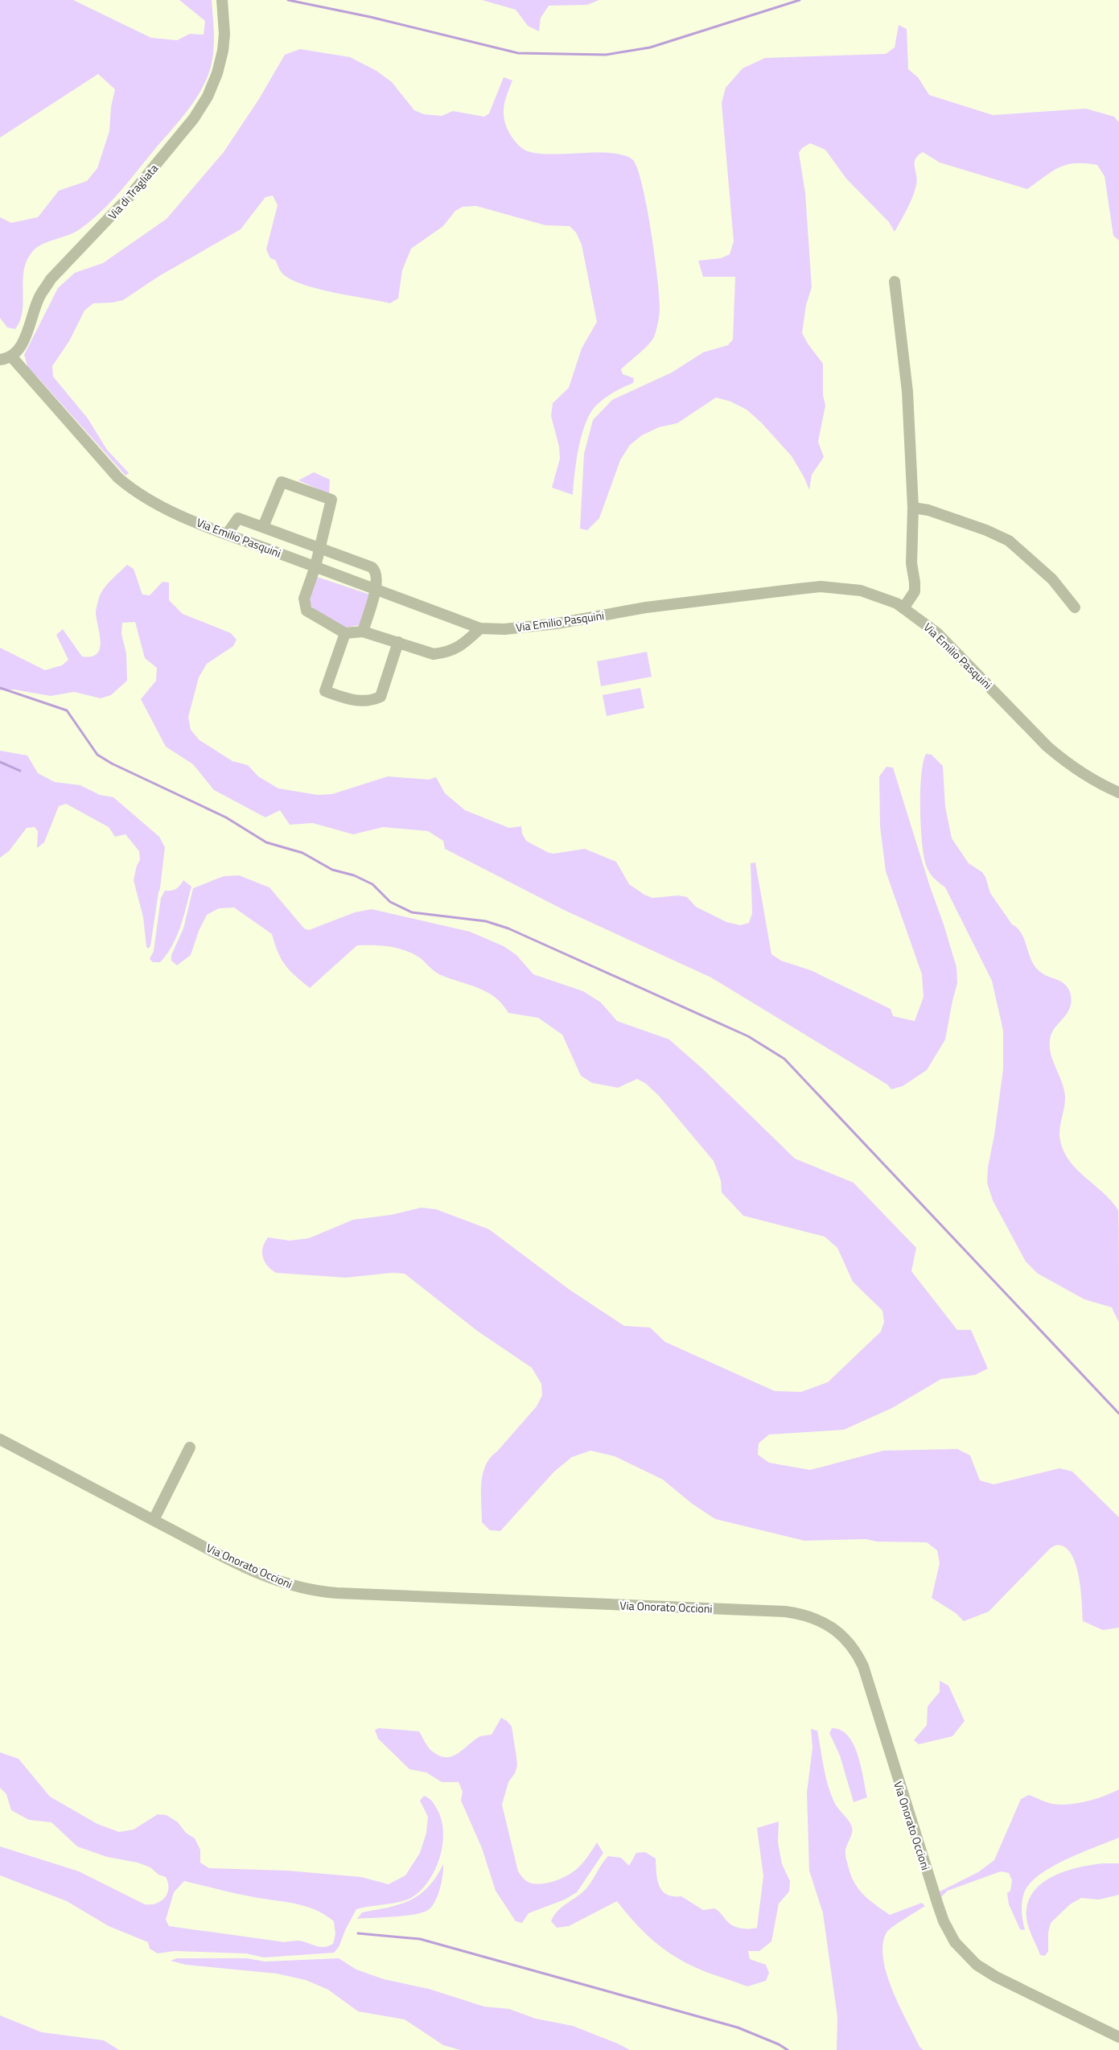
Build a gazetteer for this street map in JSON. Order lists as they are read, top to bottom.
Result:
{
  "streets": {
    "street": ["Via di Tragliata", "Via Emilio Pasquini", "Via Onorato Occioni"]
  },
  "crossings": [
    ["Via di Tragliata", "Via Emilio Pasquini"]
  ]
}
